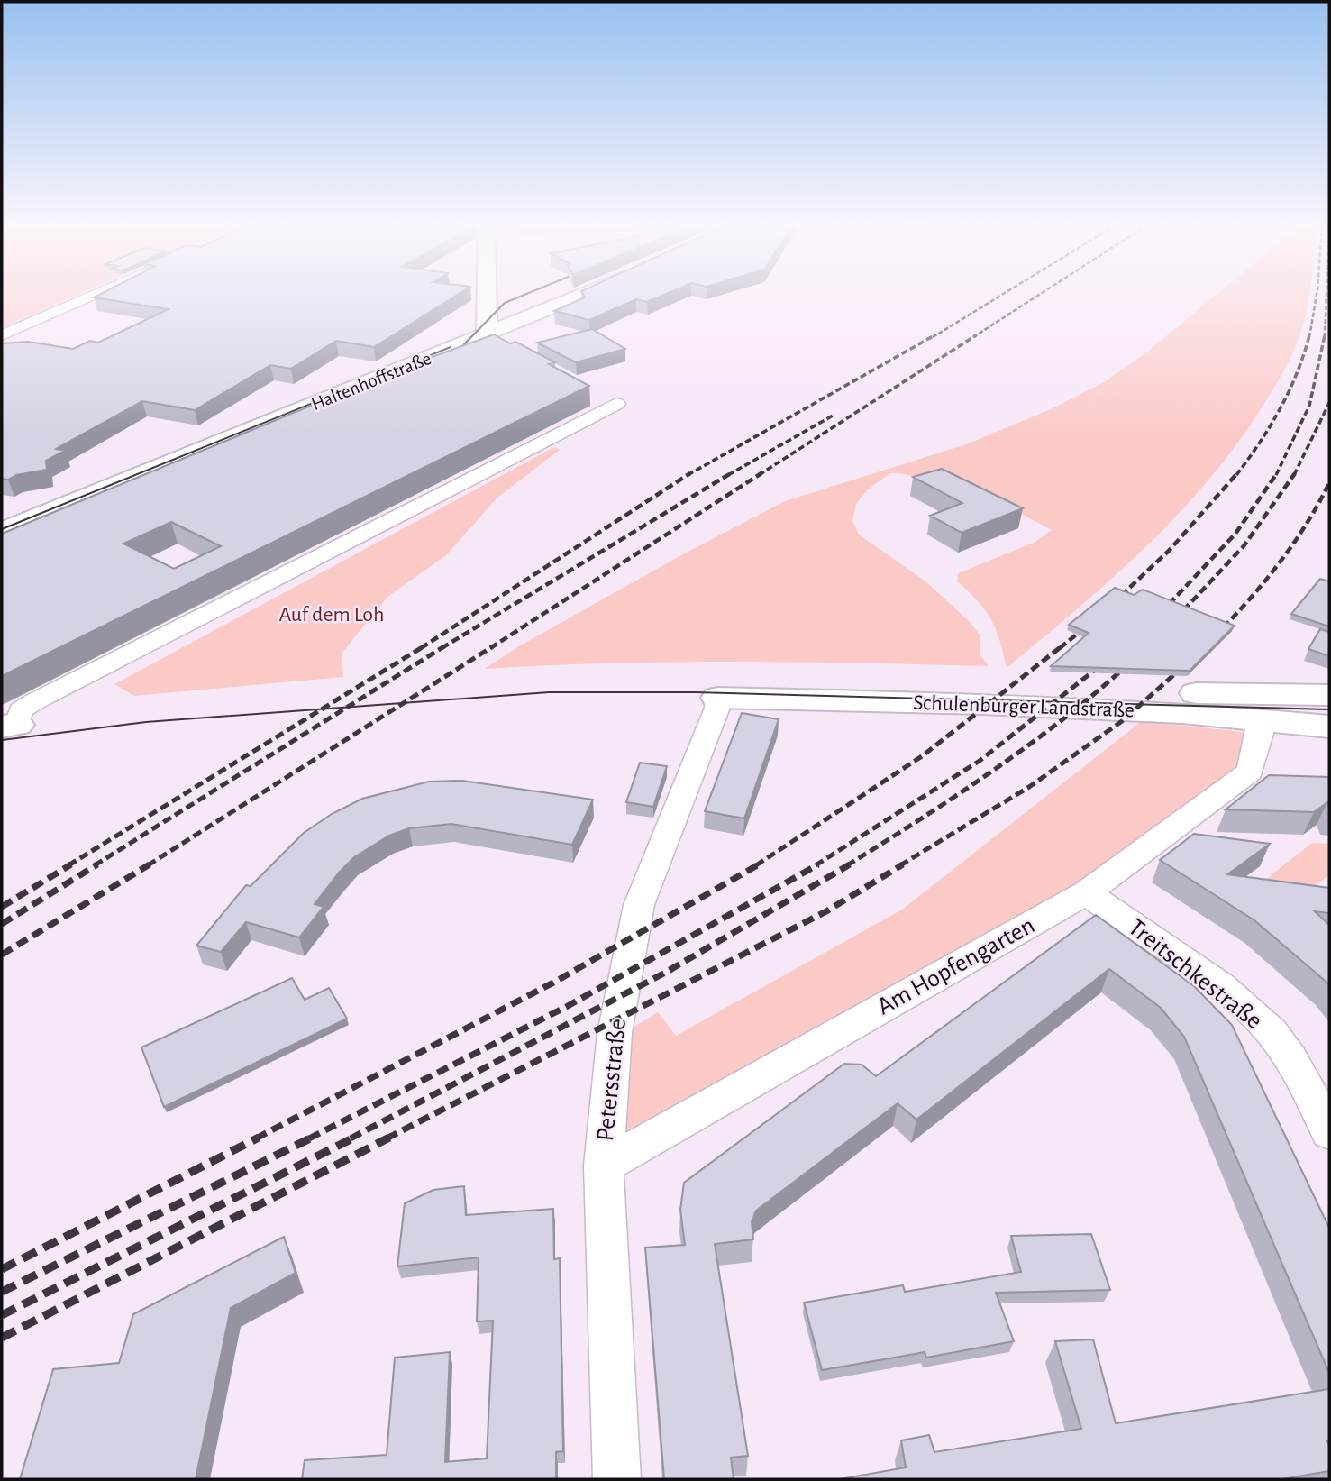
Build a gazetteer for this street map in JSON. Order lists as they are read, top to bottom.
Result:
{
  "streets": {
    "street": [
      "Haltenhoffstraße",
      "Schulenburger Landstraße",
      "Am Hopfengarten",
      "Treitschkestraße",
      "Petersstraße"
    ]
  },
  "crossings": [
    ["Schulenburger Landstraße", "Am Hopfengarten"],
    ["Schulenburger Landstraße", "Petersstraße"],
    ["Am Hopfengarten", "Treitschkestraße"],
    ["Am Hopfengarten", "Petersstraße"]
  ],
  "parks": ["Auf dem Loh"]
}
